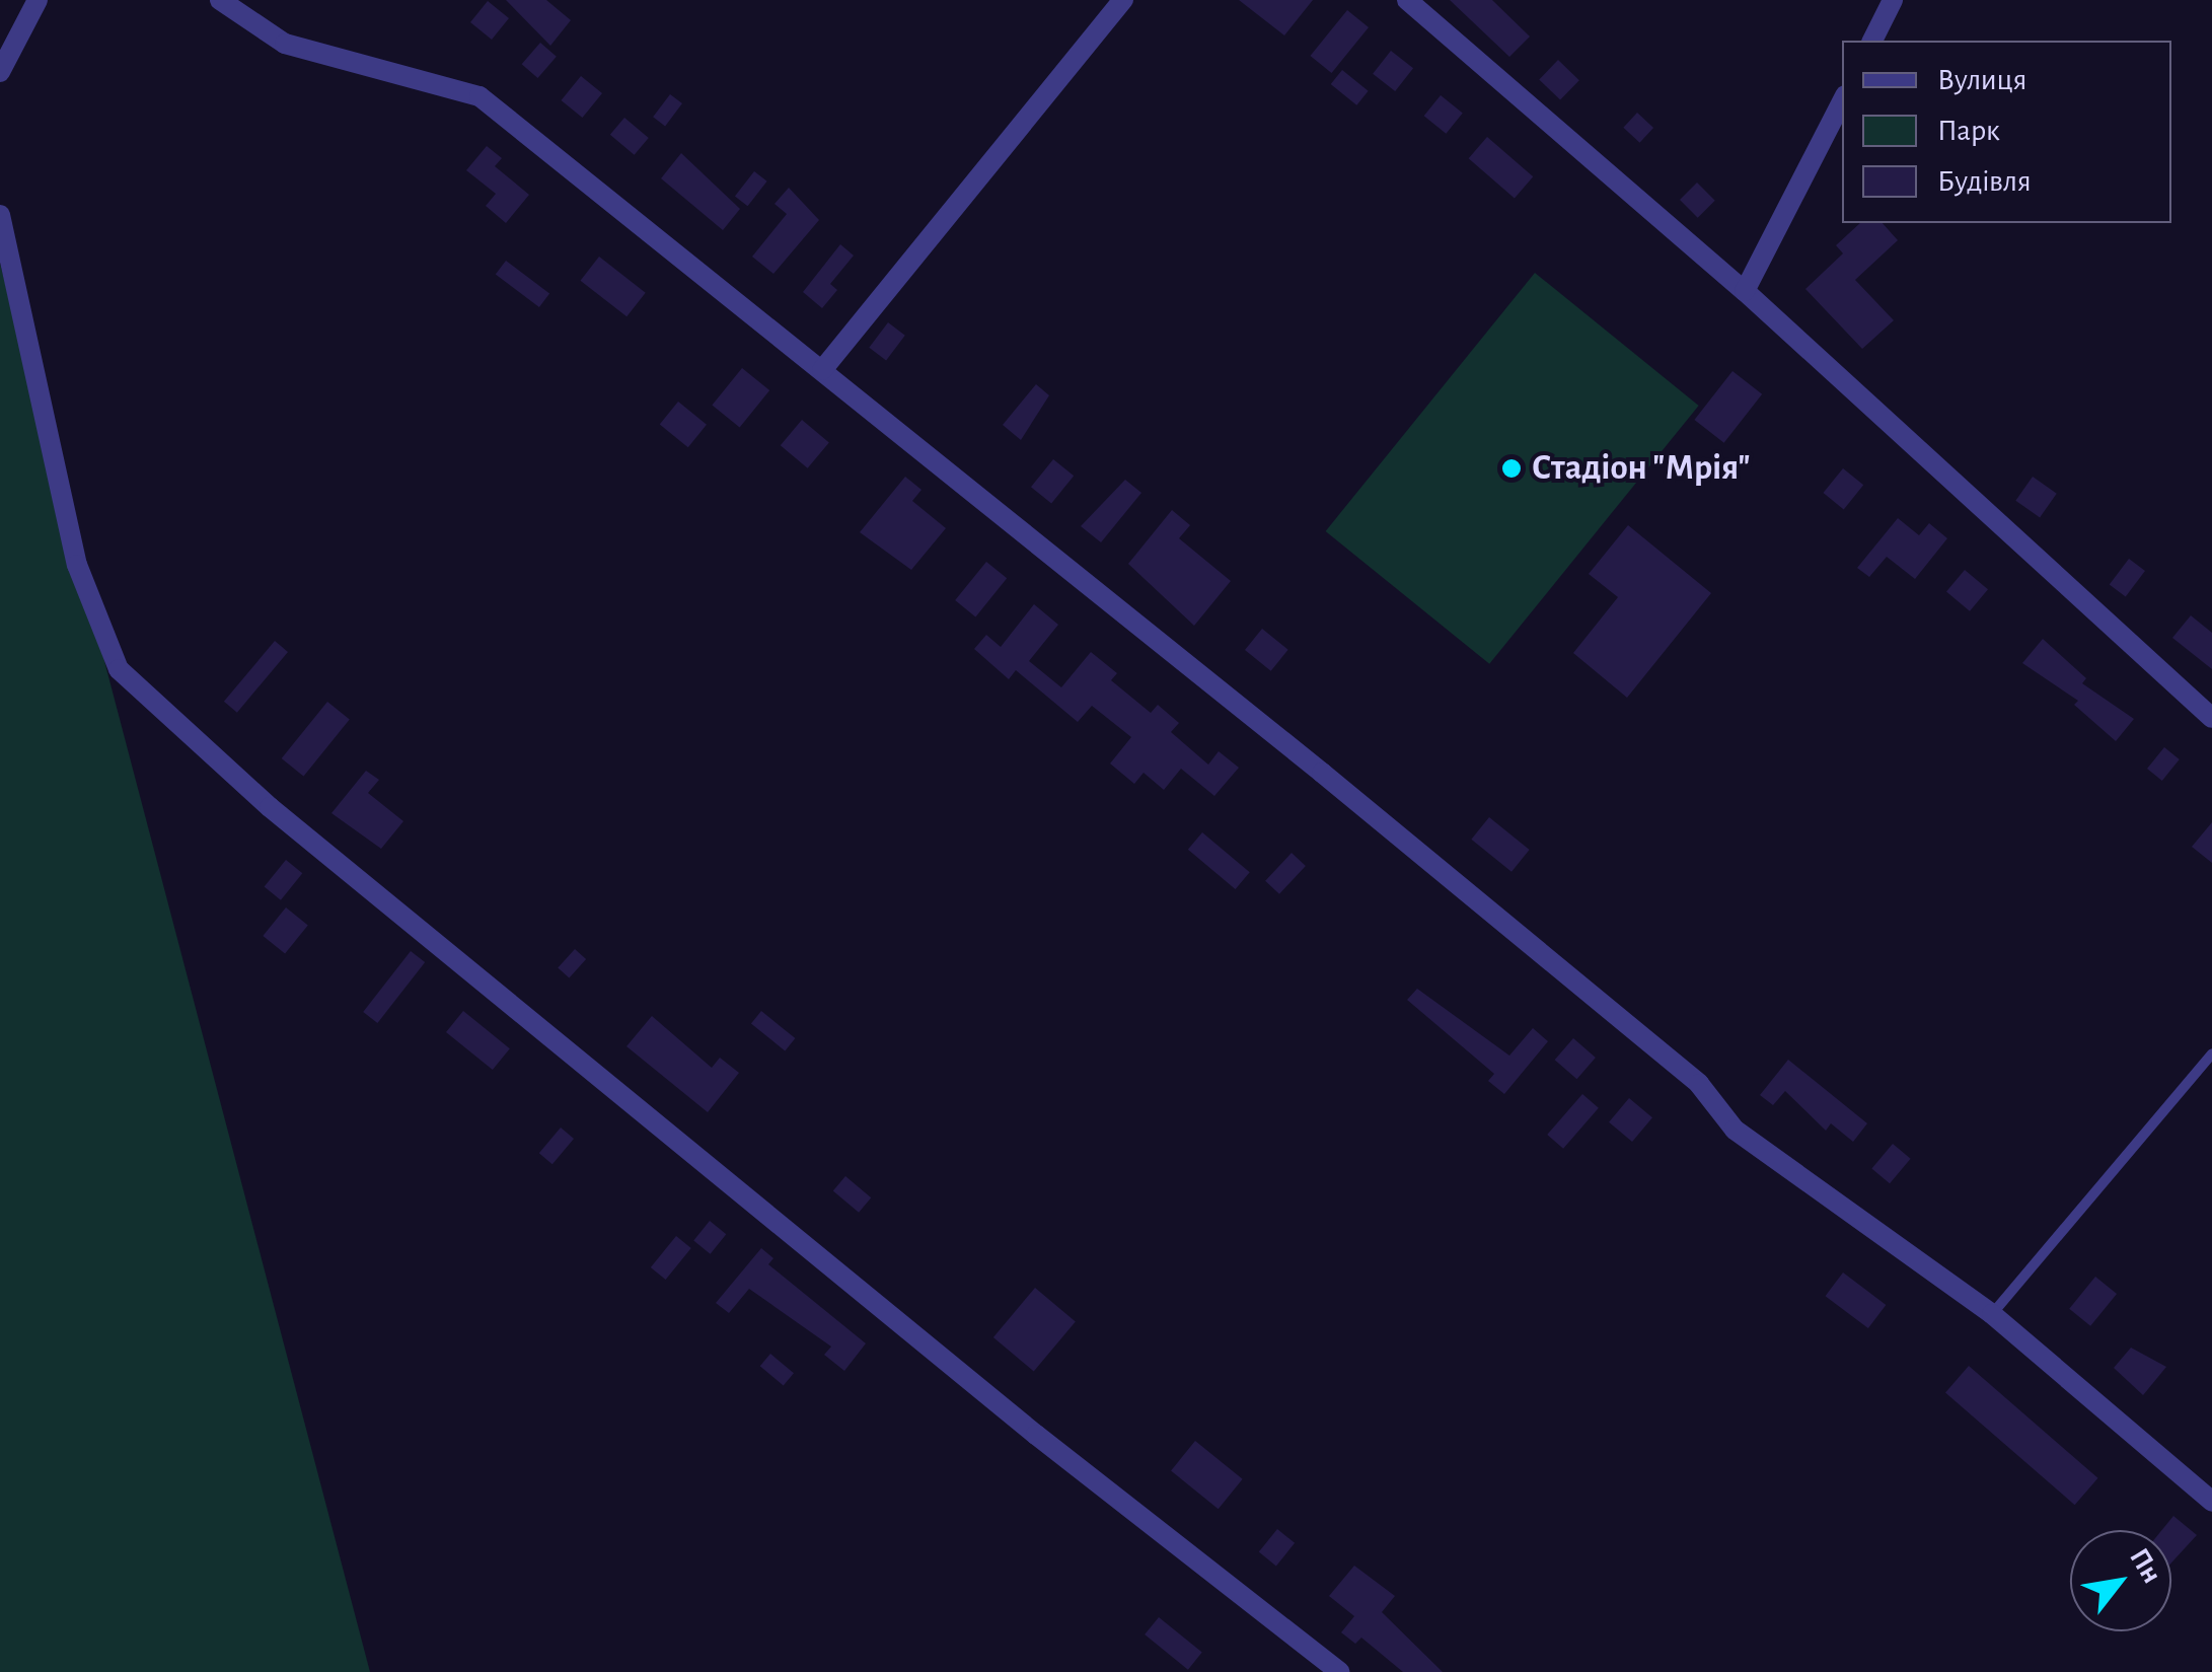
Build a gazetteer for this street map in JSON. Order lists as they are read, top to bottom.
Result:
{
  "places": ["Стадіон \"Мрія\""],
  "legend": ["Вулиця", "Парк", "Будівля"],
  "north": "top right"
}
